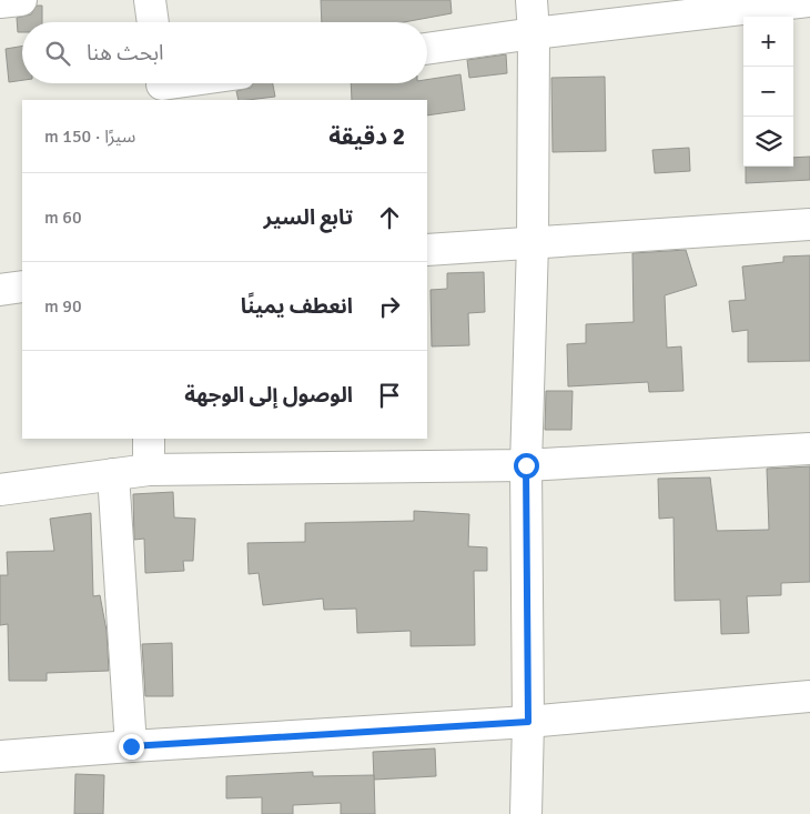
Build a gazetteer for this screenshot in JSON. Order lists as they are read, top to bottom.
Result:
{
  "page": {
    "map_buttons": ["+", "−"],
    "search": "ابحث هنا",
    "heading": ["2 دقيقة", "سيرًا · 150 m"],
    "list": [
      ["تابع السير", "60 m"],
      ["انعطف يمينًا", "90 m"],
      "الوصول إلى الوجهة"
    ]
  }
}
